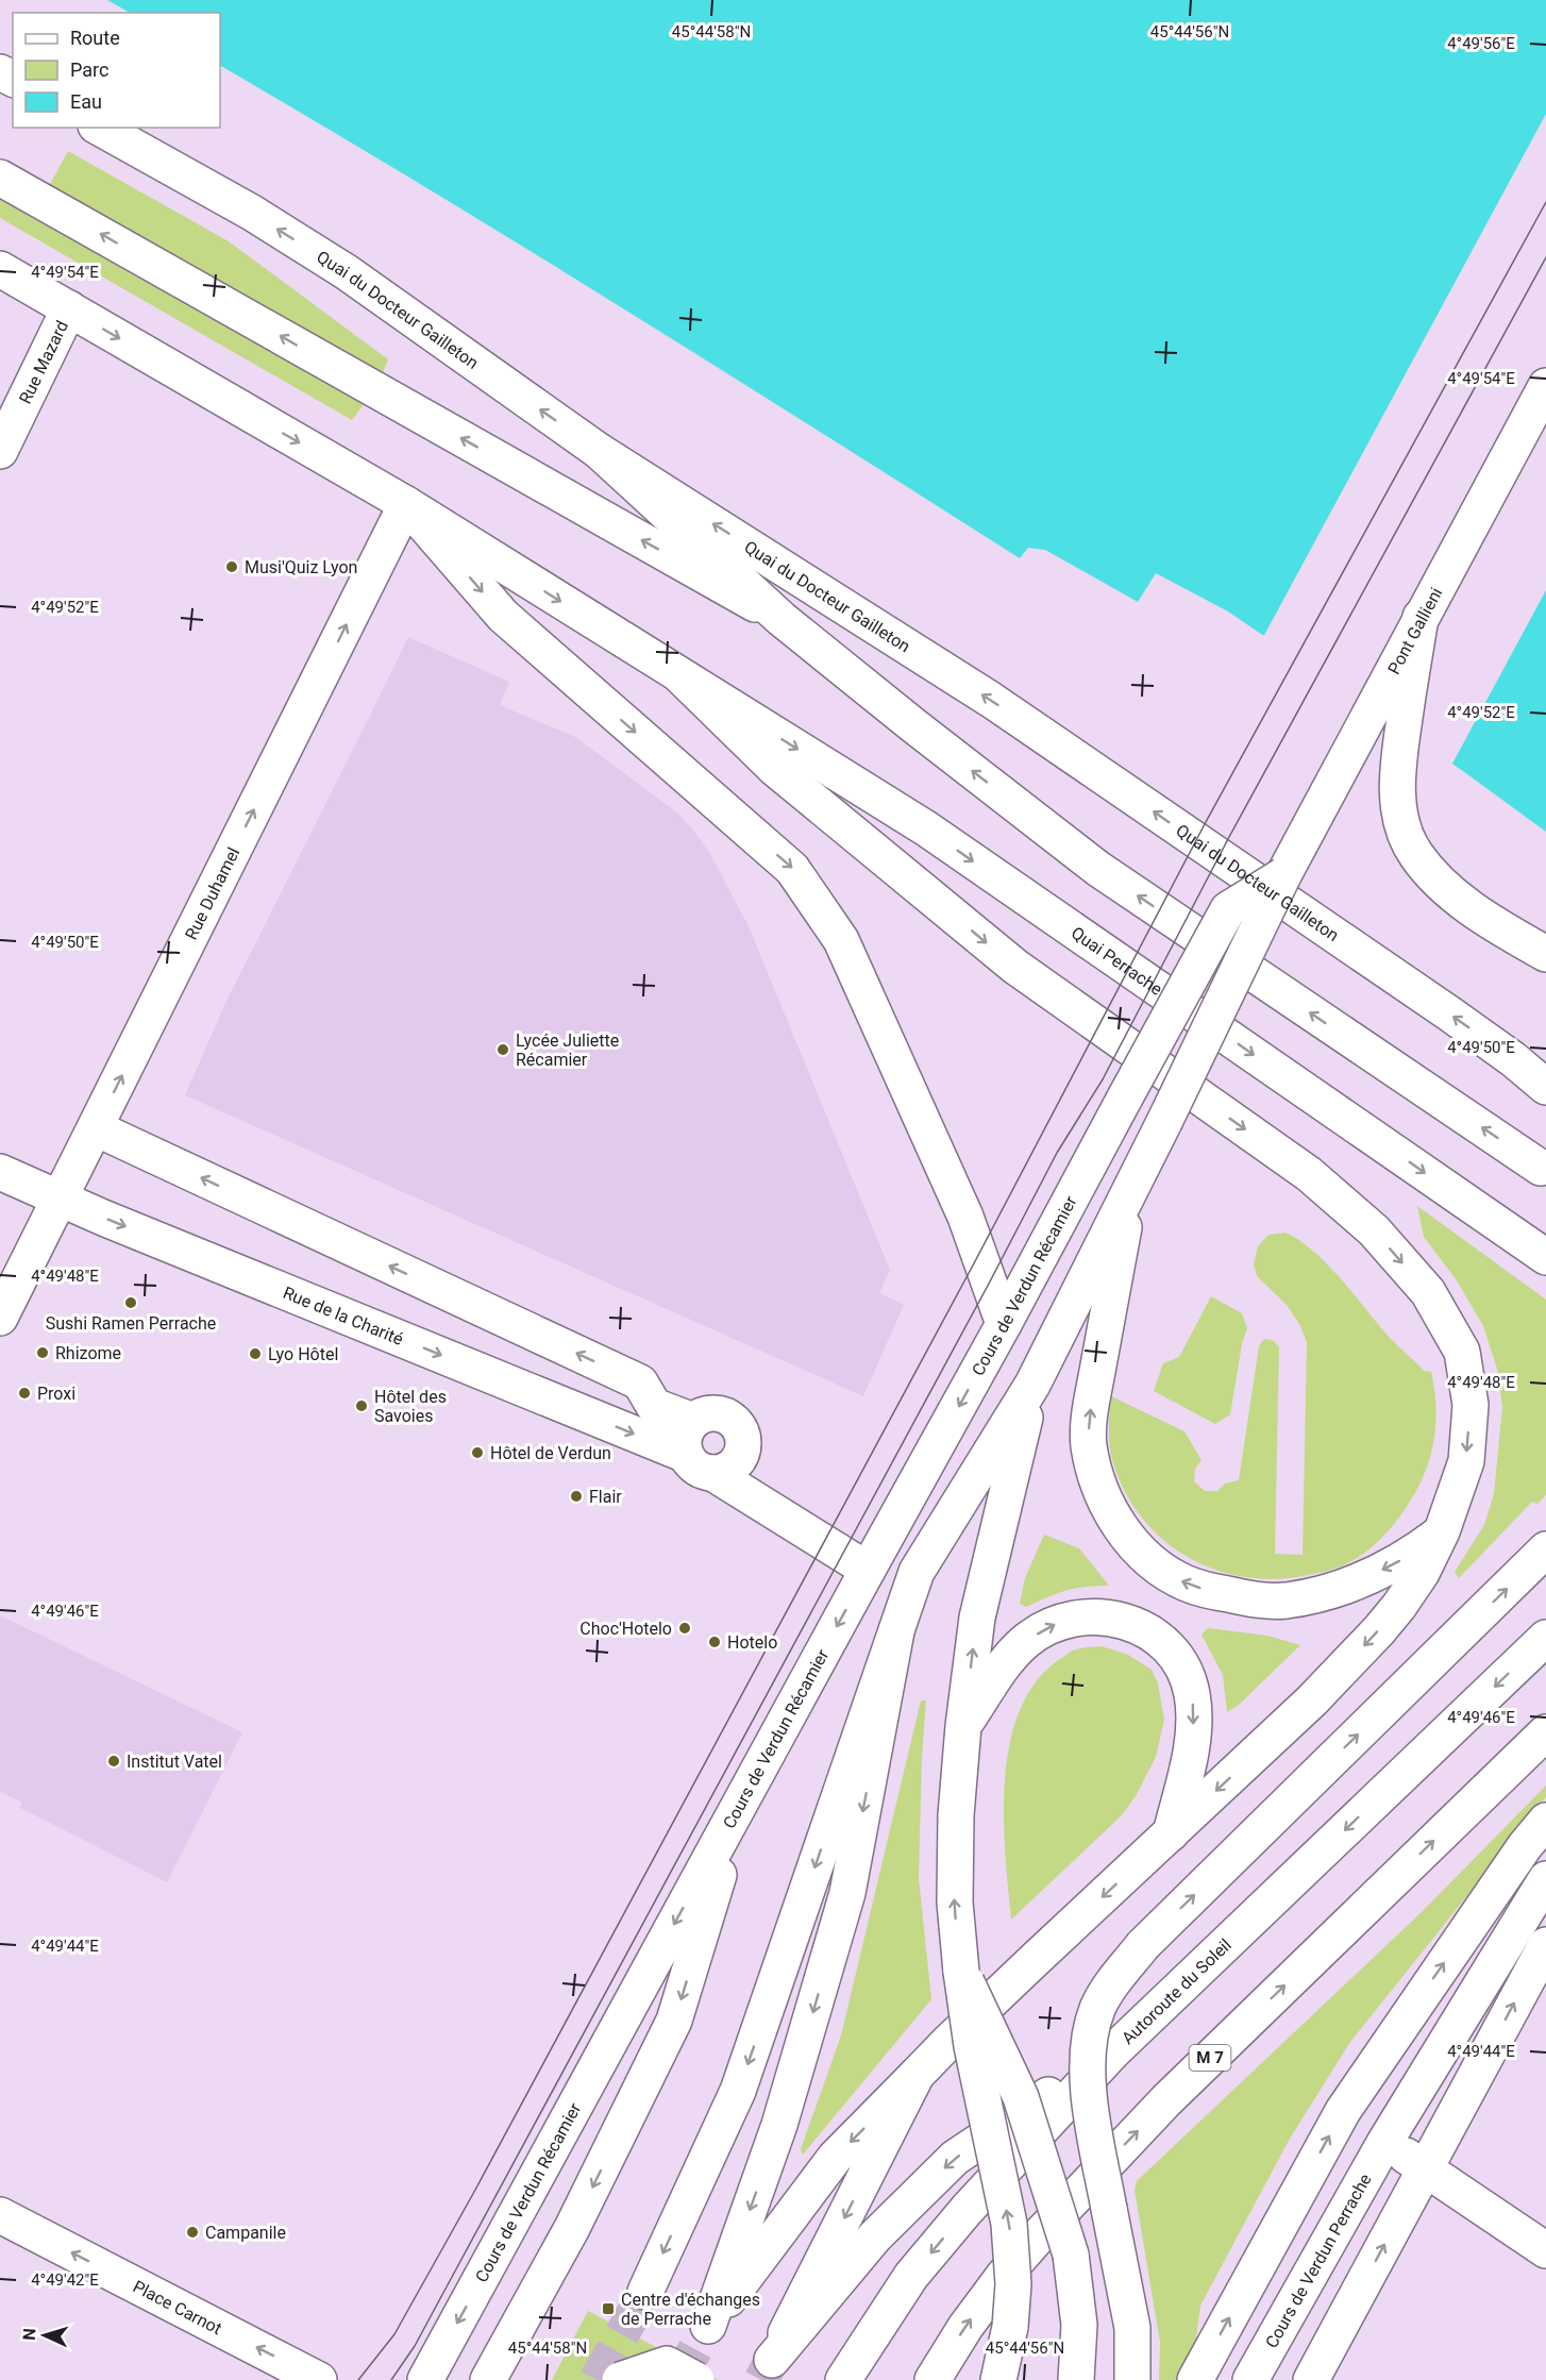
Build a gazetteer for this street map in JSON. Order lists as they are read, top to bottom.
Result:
{
  "streets": {
    "main road": [
      "Quai du Docteur Gailleton",
      "Rue Mazard",
      "Pont Gallieni",
      "Rue Duhamel",
      "Quai Perrache",
      "Cours de Verdun Récamier",
      "Rue de la Charité",
      "Autoroute du Soleil",
      "M 7",
      "Cours de Verdun Perrache",
      "Place Carnot"
    ]
  },
  "crossings": [
    ["Pont Gallieni", "Cours de Verdun Récamier"],
    ["Rue Duhamel", "Rue de la Charité"],
    ["Cours de Verdun Récamier", "Rue de la Charité"]
  ],
  "one_way": ["Rue Duhamel", "Place Carnot"],
  "places": {
    "other": [
      "Musi'Quiz Lyon",
      "Lycée Juliette Récamier",
      "Sushi Ramen Perrache",
      "Rhizome",
      "Lyo Hôtel",
      "Proxi",
      "Hôtel des Savoies",
      "Hôtel de Verdun",
      "Flair",
      "Choc'Hotelo",
      "Hotelo",
      "Institut Vatel",
      "Campanile"
    ],
    "transit": ["Centre d'échanges de Perrache"]
  },
  "legend": ["Route", "Parc", "Eau"],
  "north": "left",
  "coordinates": [
    "45°44'58\"N",
    "45°44'56\"N",
    "4°49'56\"E",
    "4°49'54\"E",
    "4°49'52\"E",
    "4°49'50\"E",
    "4°49'48\"E",
    "4°49'46\"E",
    "4°49'44\"E",
    "4°49'42\"E"
  ]
}
